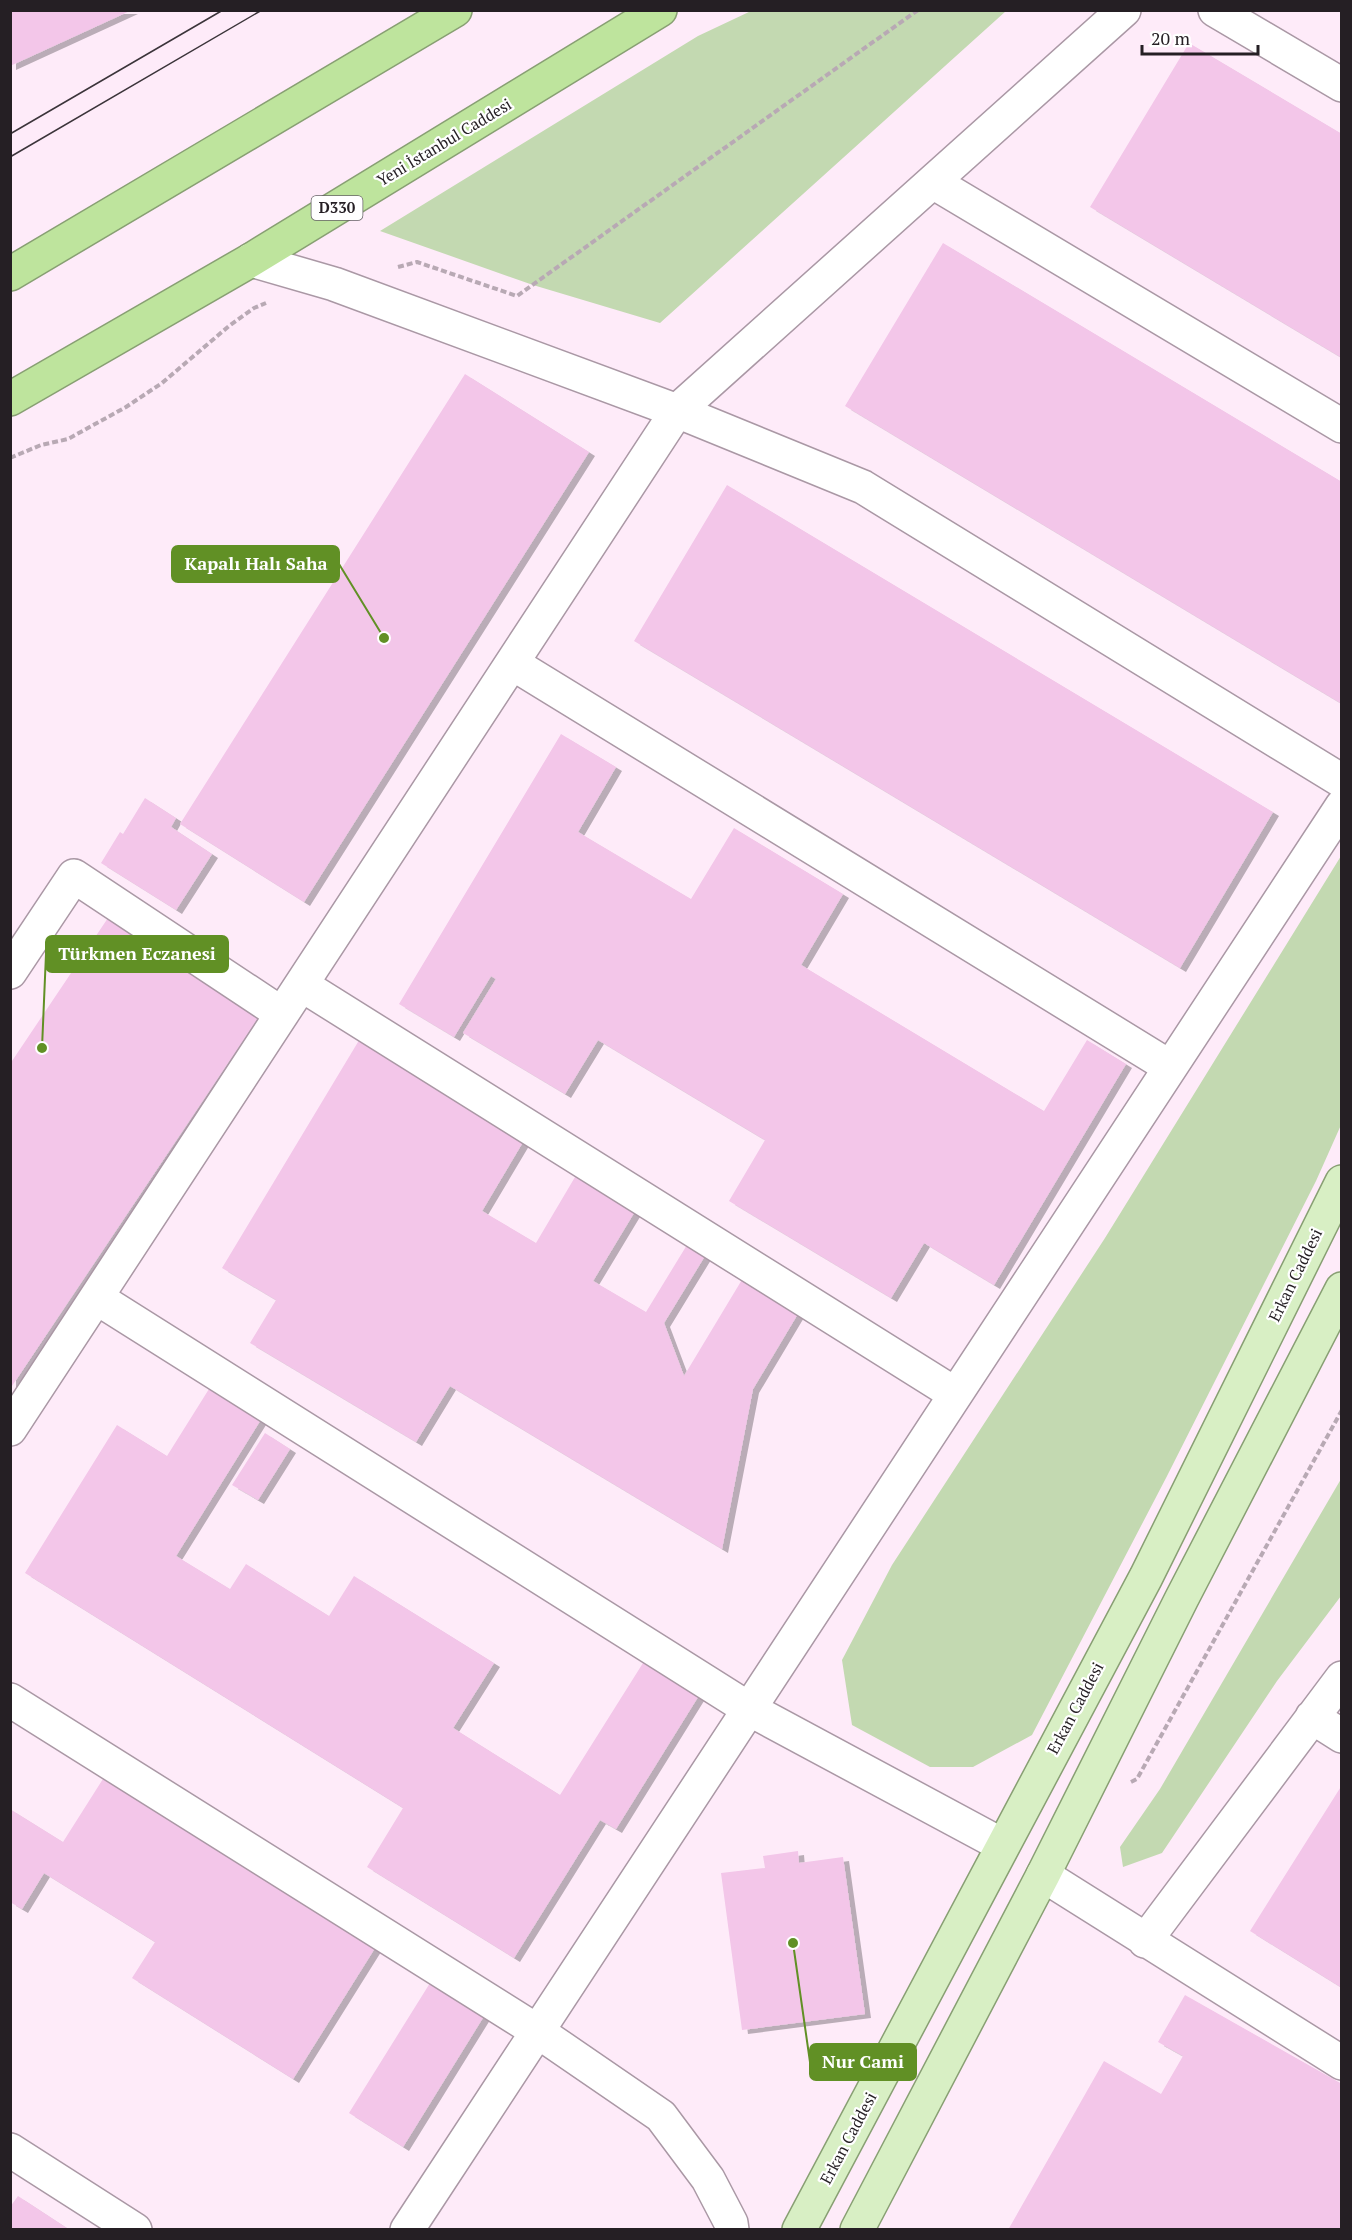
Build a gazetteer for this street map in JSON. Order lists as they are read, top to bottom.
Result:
{
  "streets": {
    "highway": ["Yeni İstanbul Caddesi", "D330"],
    "main road": ["Erkan Caddesi"]
  },
  "places": ["Kapalı Halı Saha", "Türkmen Eczanesi", "Nur Cami"],
  "scale_bar": "20 m"
}
